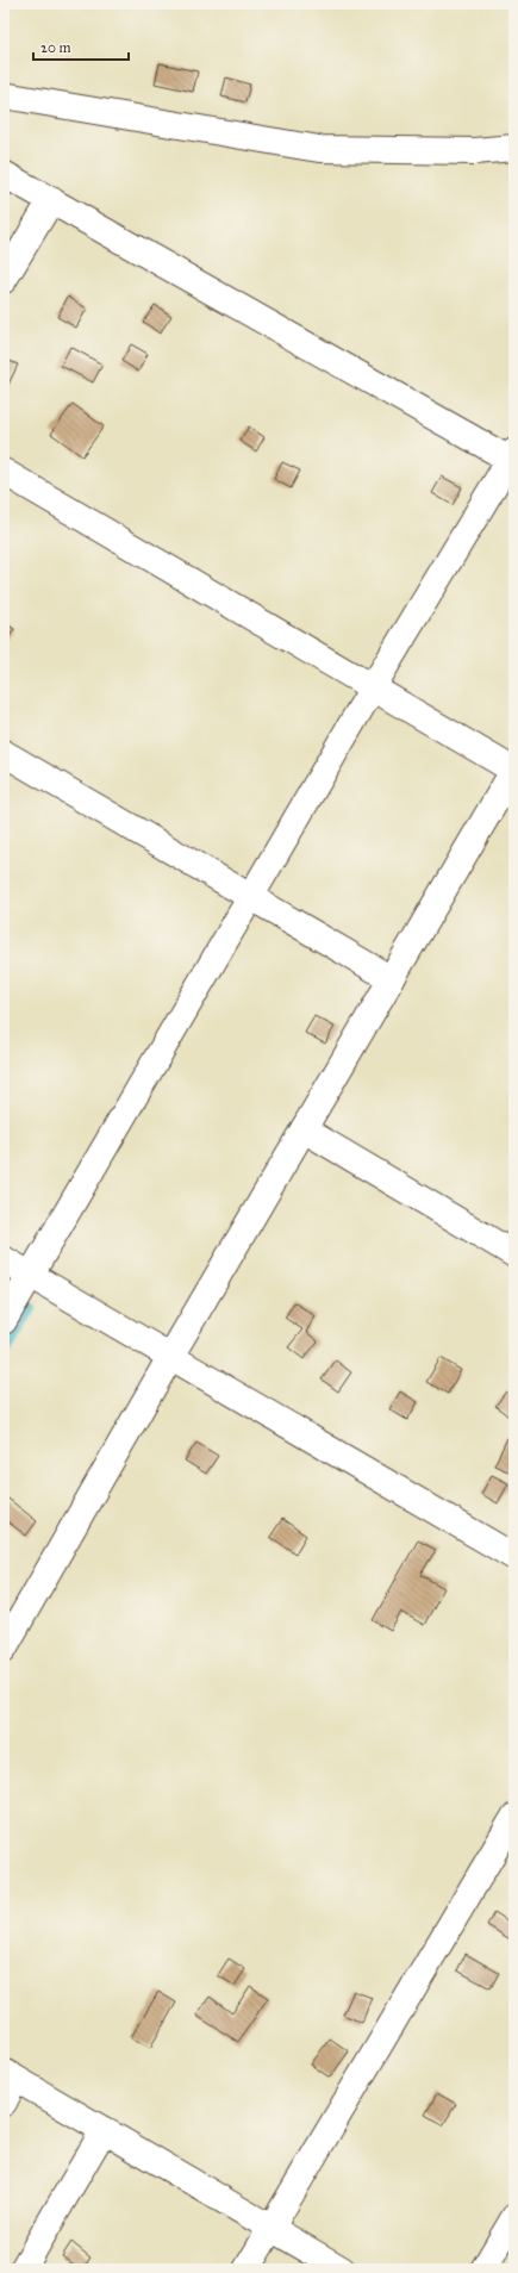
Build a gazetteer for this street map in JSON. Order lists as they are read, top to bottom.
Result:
{
  "scale_bar": "20 m"
}
